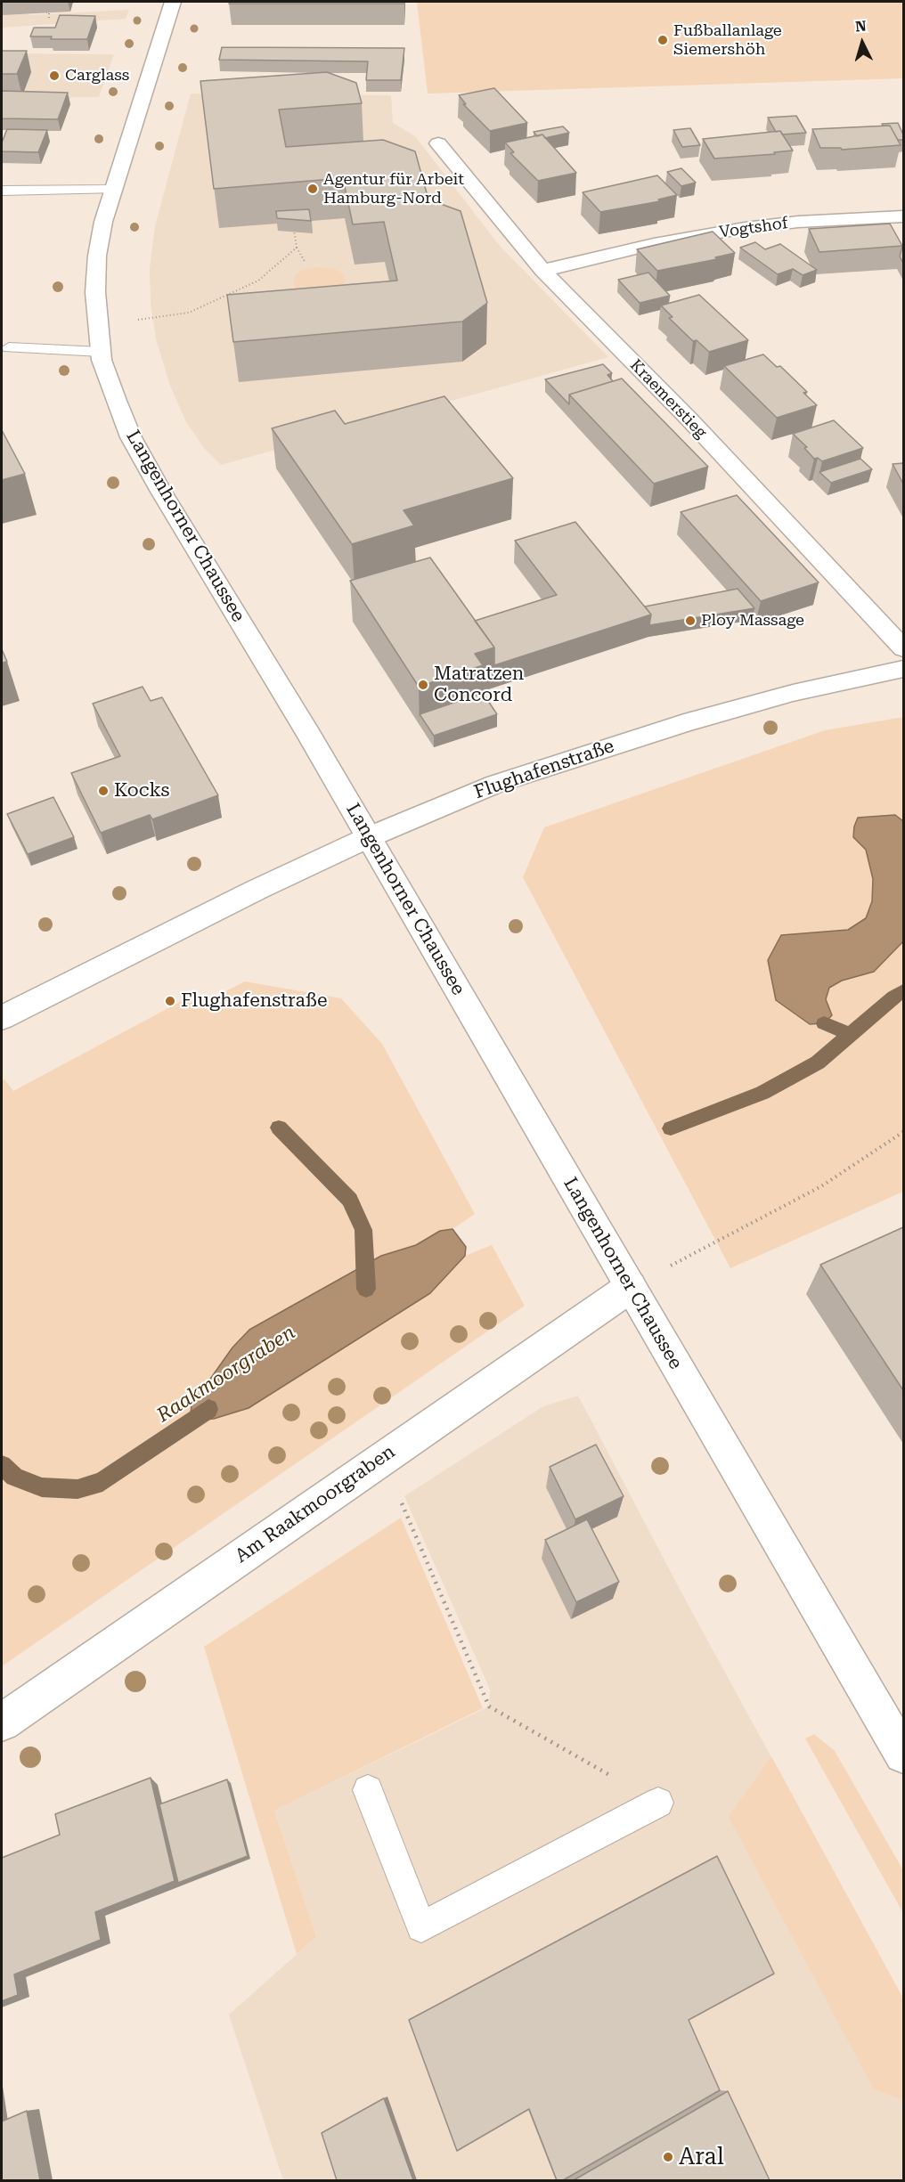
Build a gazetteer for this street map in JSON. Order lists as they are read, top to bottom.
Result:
{
  "streets": {
    "street": [
      "Vogtshof",
      "Kraemerstieg",
      "Langenhorner Chaussee",
      "Flughafenstraße",
      "Am Raakmoorgraben"
    ]
  },
  "crossings": [
    ["Vogtshof", "Kraemerstieg"],
    ["Langenhorner Chaussee", "Flughafenstraße"],
    ["Langenhorner Chaussee", "Am Raakmoorgraben"]
  ],
  "water": ["Raakmoorgraben"],
  "places": [
    "Fußballanlage Siemershöh",
    "Carglass",
    "Agentur für Arbeit Hamburg-Nord",
    "Ploy Massage",
    "Matratzen Concord",
    "Kocks",
    "Flughafenstraße",
    "Aral"
  ],
  "north": "top"
}
